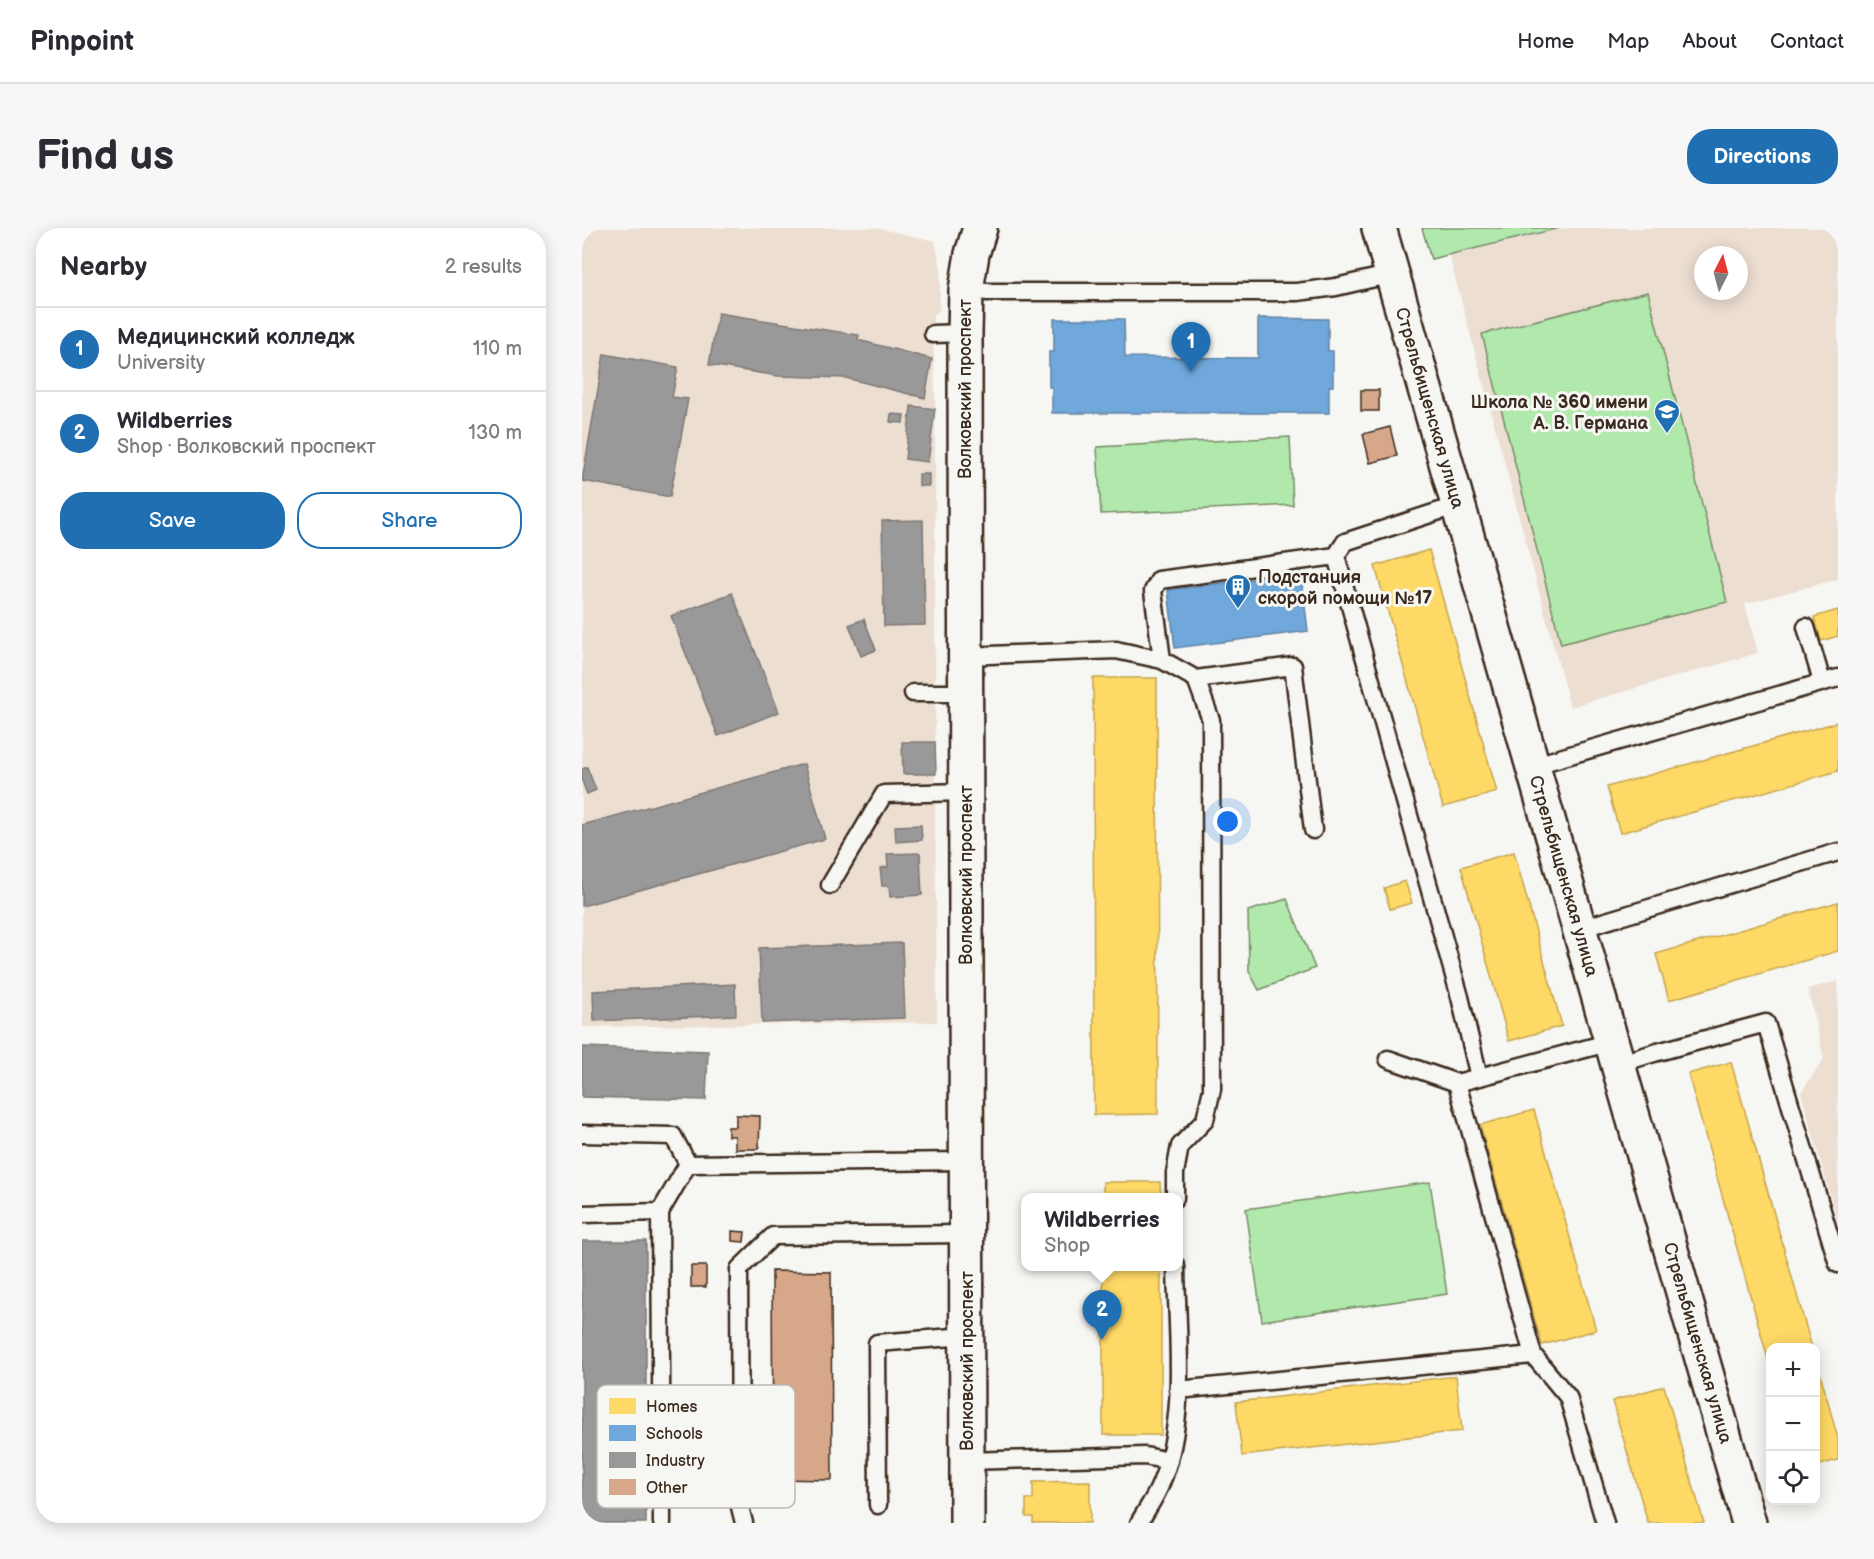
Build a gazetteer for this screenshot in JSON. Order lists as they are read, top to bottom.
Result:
{
  "streets": {
    "street": ["Волковский проспект", "Стрельбищенская улица"]
  },
  "places": {
    "school or university": ["Школа № 360 имени А. В. Германа"],
    "building": ["Подстанция скорой помощи №17"]
  },
  "legend": [
    "Homes",
    "Schools",
    "Industry",
    "Other"
  ],
  "north": "top",
  "page": {
    "header": "Pinpoint",
    "nav": [
      "Home",
      "Map",
      "About",
      "Contact"
    ],
    "buttons": [
      "Directions",
      ["Save", "Share"]
    ],
    "title": "Find us",
    "heading": ["Nearby", "2 results"],
    "list": [
      {
        "mark": "1",
        "name": "Медицинский колледж",
        "note": "University",
        "value": "110 m"
      },
      {
        "mark": "2",
        "name": "Wildberries",
        "note": "Shop · Волковский проспект",
        "value": "130 m"
      }
    ],
    "pins": ["1", "2"],
    "popup": ["Wildberries", "Shop"],
    "map_buttons": ["+", "−"]
  }
}
